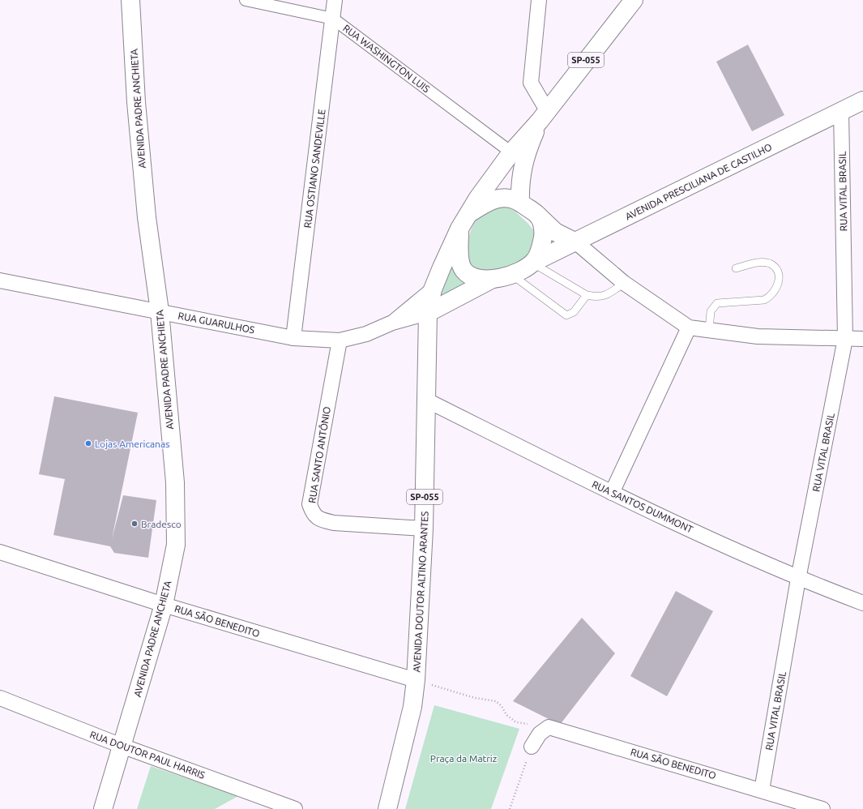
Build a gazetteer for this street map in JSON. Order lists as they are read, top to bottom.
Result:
{
  "streets": {
    "main road": [
      "SP-055",
      "AVENIDA PADRE ANCHIETA",
      "AVENIDA PRESCILIANA DE CASTILHO",
      "AVENIDA DOUTOR ALTINO ARANTES"
    ],
    "street": [
      "RUA WASHINGTON LUIS",
      "RUA OSTIANO SANDEVILLE",
      "RUA VITAL BRASIL",
      "RUA GUARULHOS",
      "RUA SANTO ANTÔNIO",
      "RUA SANTOS DUMMONT",
      "RUA SÃO BENEDITO",
      "RUA DOUTOR PAUL HARRIS"
    ]
  },
  "crossings": [
    ["RUA WASHINGTON LUIS", "SP-055"],
    ["RUA WASHINGTON LUIS", "RUA OSTIANO SANDEVILLE"],
    ["SP-055", "AVENIDA PRESCILIANA DE CASTILHO"],
    ["SP-055", "AVENIDA DOUTOR ALTINO ARANTES"],
    ["AVENIDA PADRE ANCHIETA", "RUA GUARULHOS"],
    ["AVENIDA PADRE ANCHIETA", "RUA SÃO BENEDITO"],
    ["AVENIDA PADRE ANCHIETA", "RUA DOUTOR PAUL HARRIS"],
    ["RUA OSTIANO SANDEVILLE", "RUA GUARULHOS"],
    ["AVENIDA PRESCILIANA DE CASTILHO", "RUA VITAL BRASIL"],
    ["RUA VITAL BRASIL", "RUA SANTOS DUMMONT"],
    ["RUA VITAL BRASIL", "RUA SÃO BENEDITO"],
    ["RUA GUARULHOS", "RUA SANTO ANTÔNIO"],
    ["RUA SANTO ANTÔNIO", "AVENIDA DOUTOR ALTINO ARANTES"],
    ["RUA SANTOS DUMMONT", "AVENIDA DOUTOR ALTINO ARANTES"],
    ["AVENIDA DOUTOR ALTINO ARANTES", "RUA SÃO BENEDITO"]
  ],
  "parks": ["Praça da Matriz"],
  "places": ["Lojas Americanas", "Bradesco"]
}
